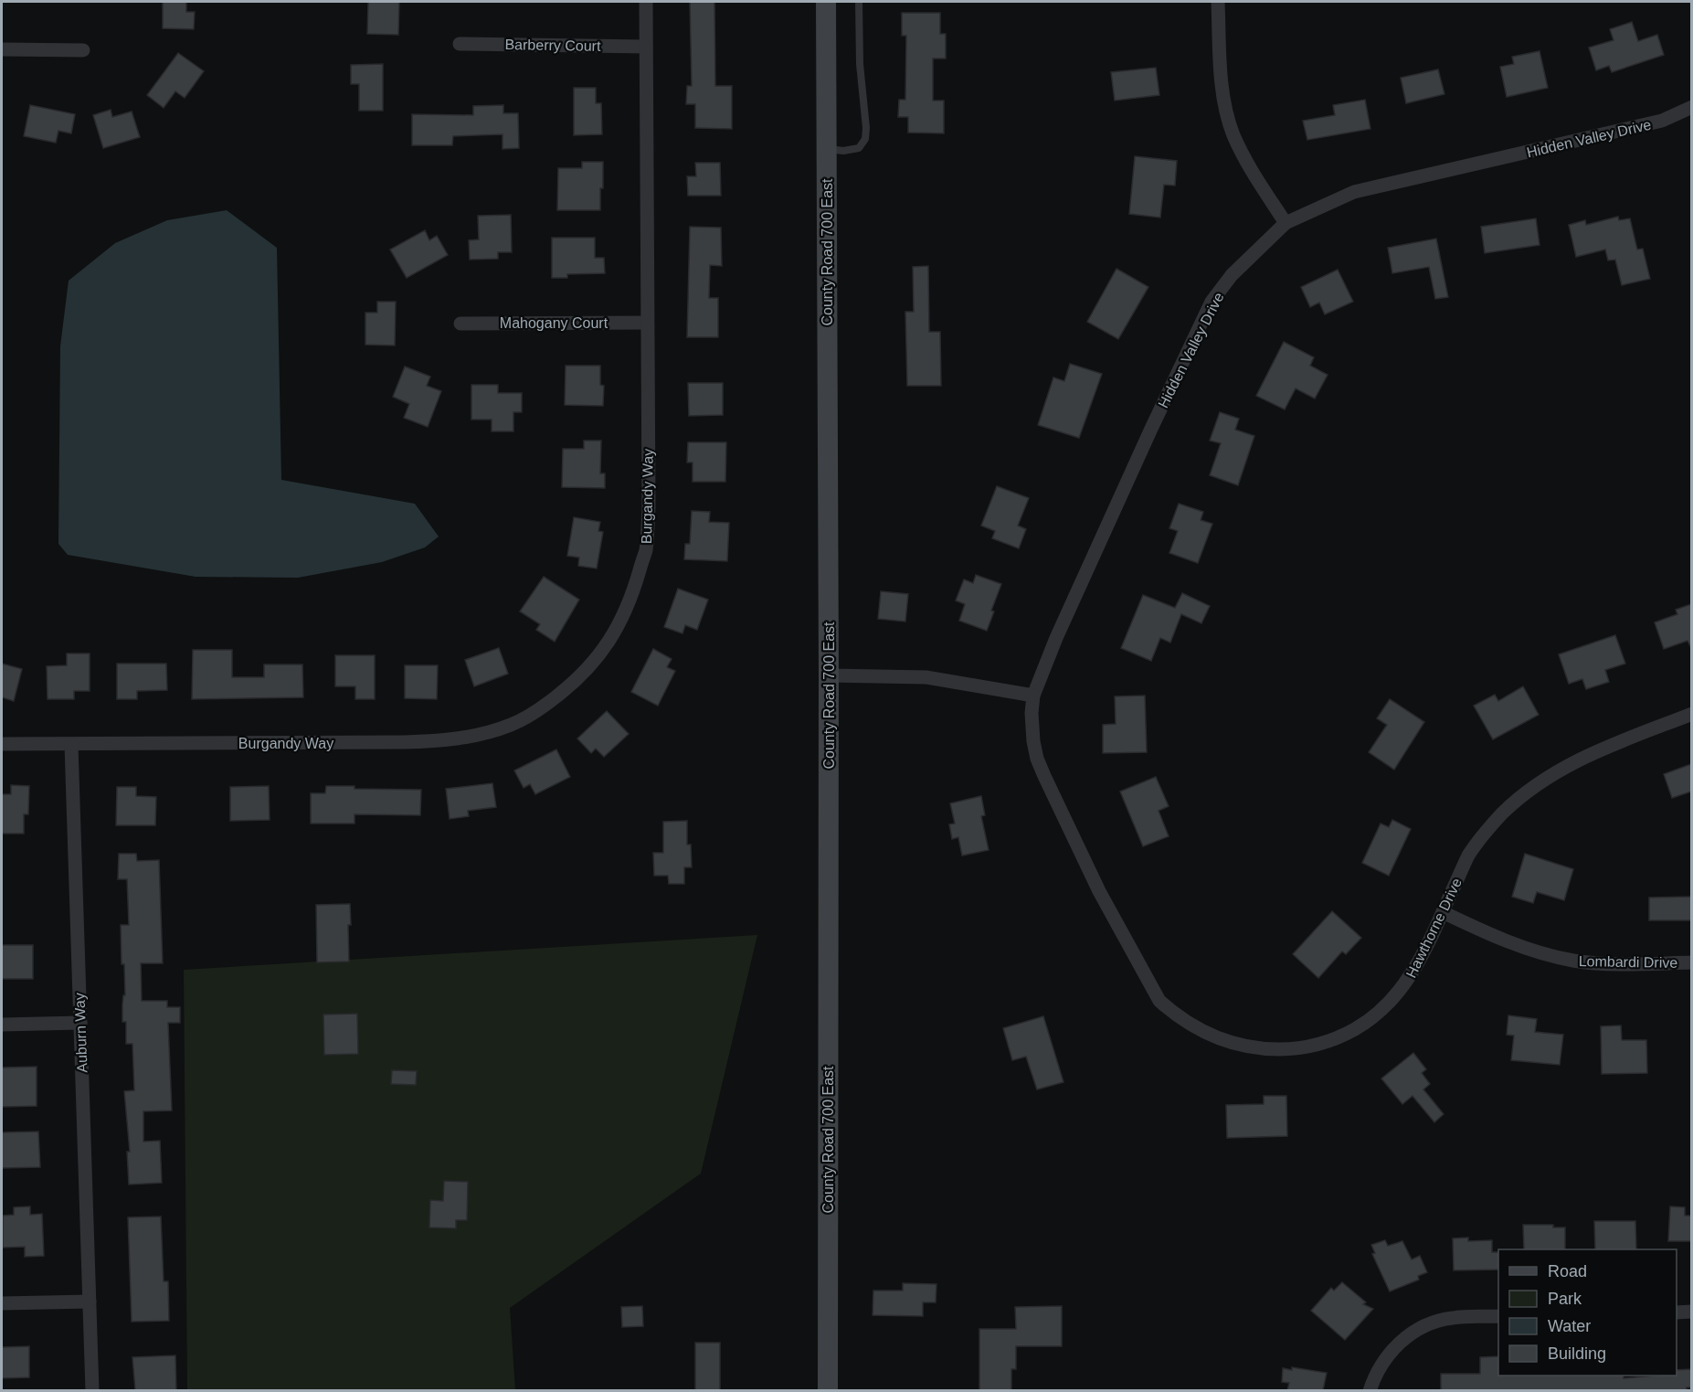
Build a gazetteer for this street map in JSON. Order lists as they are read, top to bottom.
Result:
{
  "streets": {
    "main road": ["County Road 700 East"],
    "street": [
      "Barberry Court",
      "Hidden Valley Drive",
      "Mahogany Court",
      "Burgandy Way",
      "Hawthorne Drive",
      "Lombardi Drive",
      "Auburn Way"
    ]
  },
  "crossings": [
    ["Barberry Court", "Burgandy Way"],
    ["Hidden Valley Drive", "Hawthorne Drive"],
    ["Mahogany Court", "Burgandy Way"],
    ["Burgandy Way", "Auburn Way"],
    ["Hawthorne Drive", "Lombardi Drive"]
  ],
  "legend": [
    "Road",
    "Park",
    "Water",
    "Building"
  ]
}
